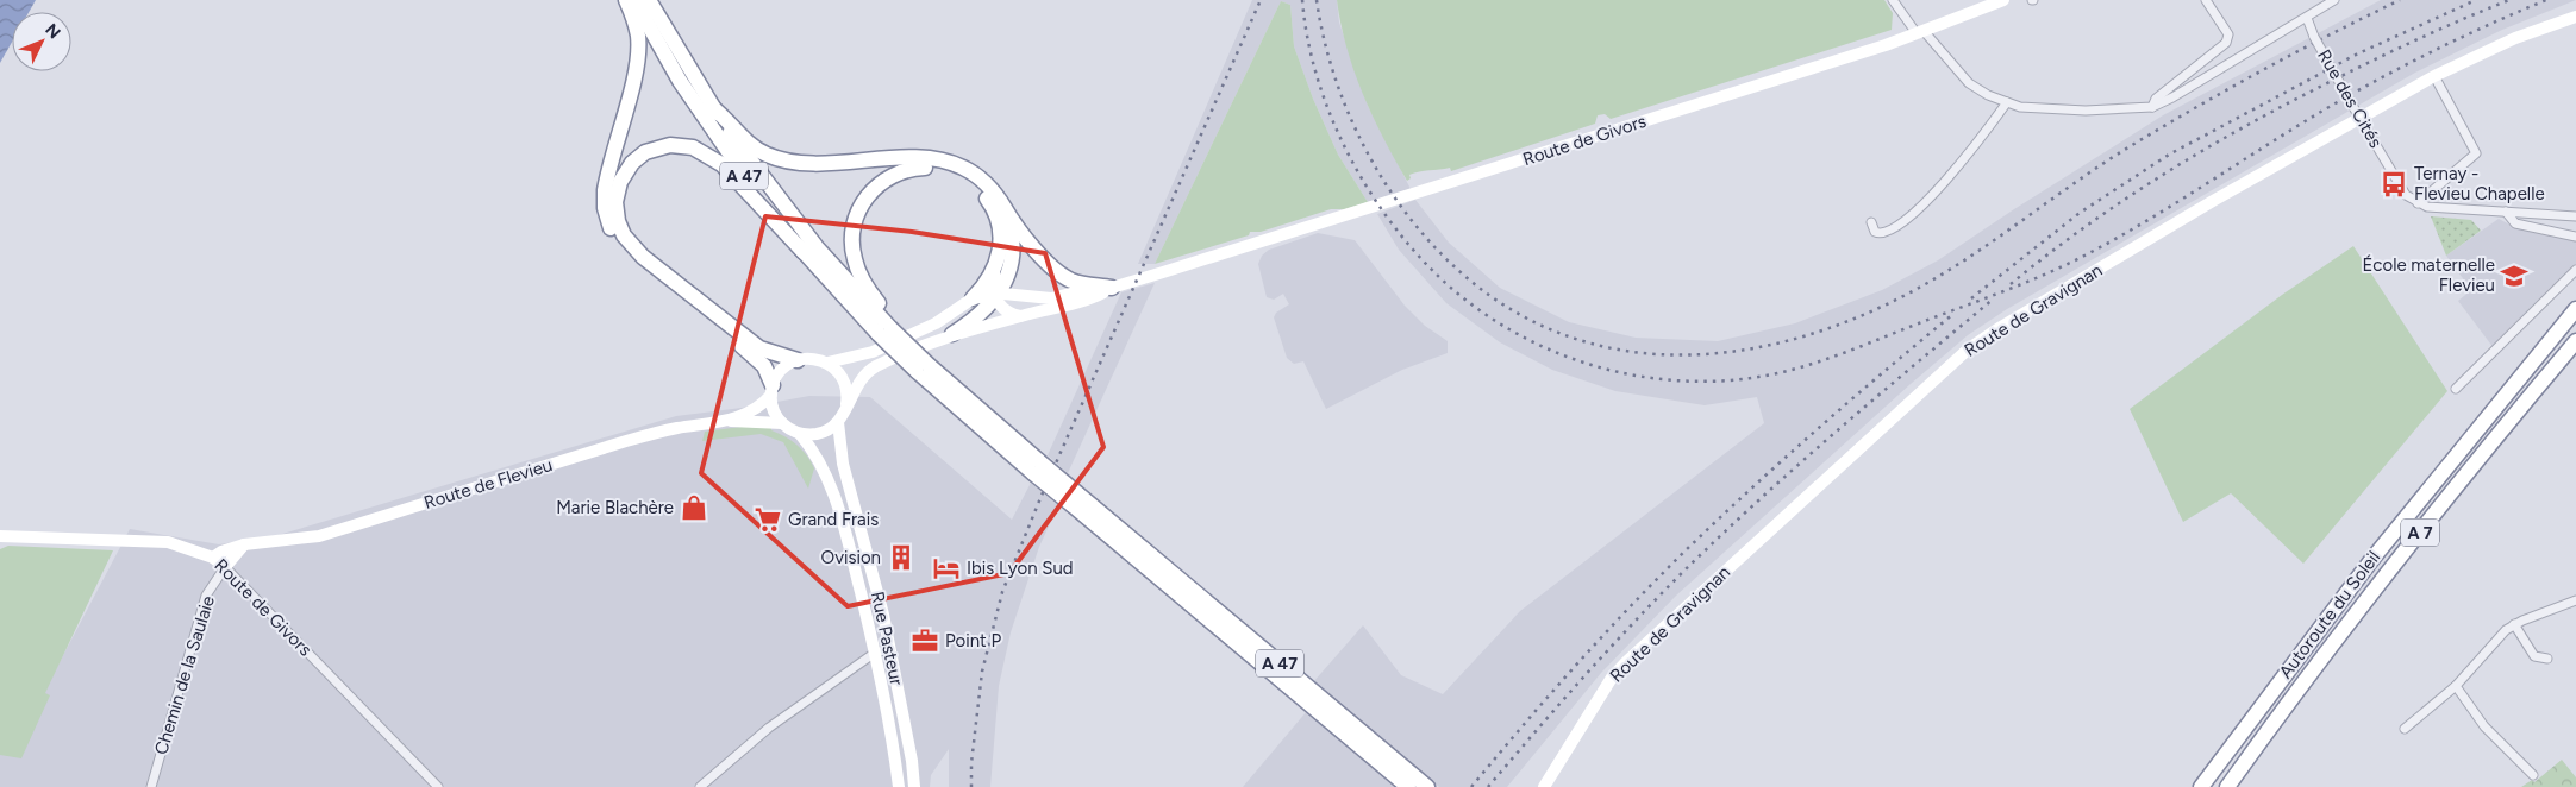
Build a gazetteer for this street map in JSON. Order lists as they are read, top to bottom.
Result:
{
  "streets": {
    "highway": ["A 47", "A 7", "Autoroute du Soleil"],
    "main road": [
      "Route de Givors",
      "Route de Gravignan",
      "Route de Flevieu",
      "Rue Pasteur"
    ],
    "street": ["Rue des Cités", "Chemin de la Saulaie"]
  },
  "crossings": [
    ["Rue des Cités", "Route de Gravignan"],
    ["Route de Givors", "Route de Flevieu"],
    ["Route de Givors", "Chemin de la Saulaie"],
    ["Route de Flevieu", "Rue Pasteur"]
  ],
  "places": {
    "bus stop": ["Ternay - Flevieu Chapelle"],
    "school or university": ["École maternelle Flevieu"],
    "shop": ["Marie Blachère"],
    "supermarket": ["Grand Frais"],
    "building": ["Ovision"],
    "hotel": ["Ibis Lyon Sud"],
    "office": ["Point P"]
  },
  "north": "top right"
}
